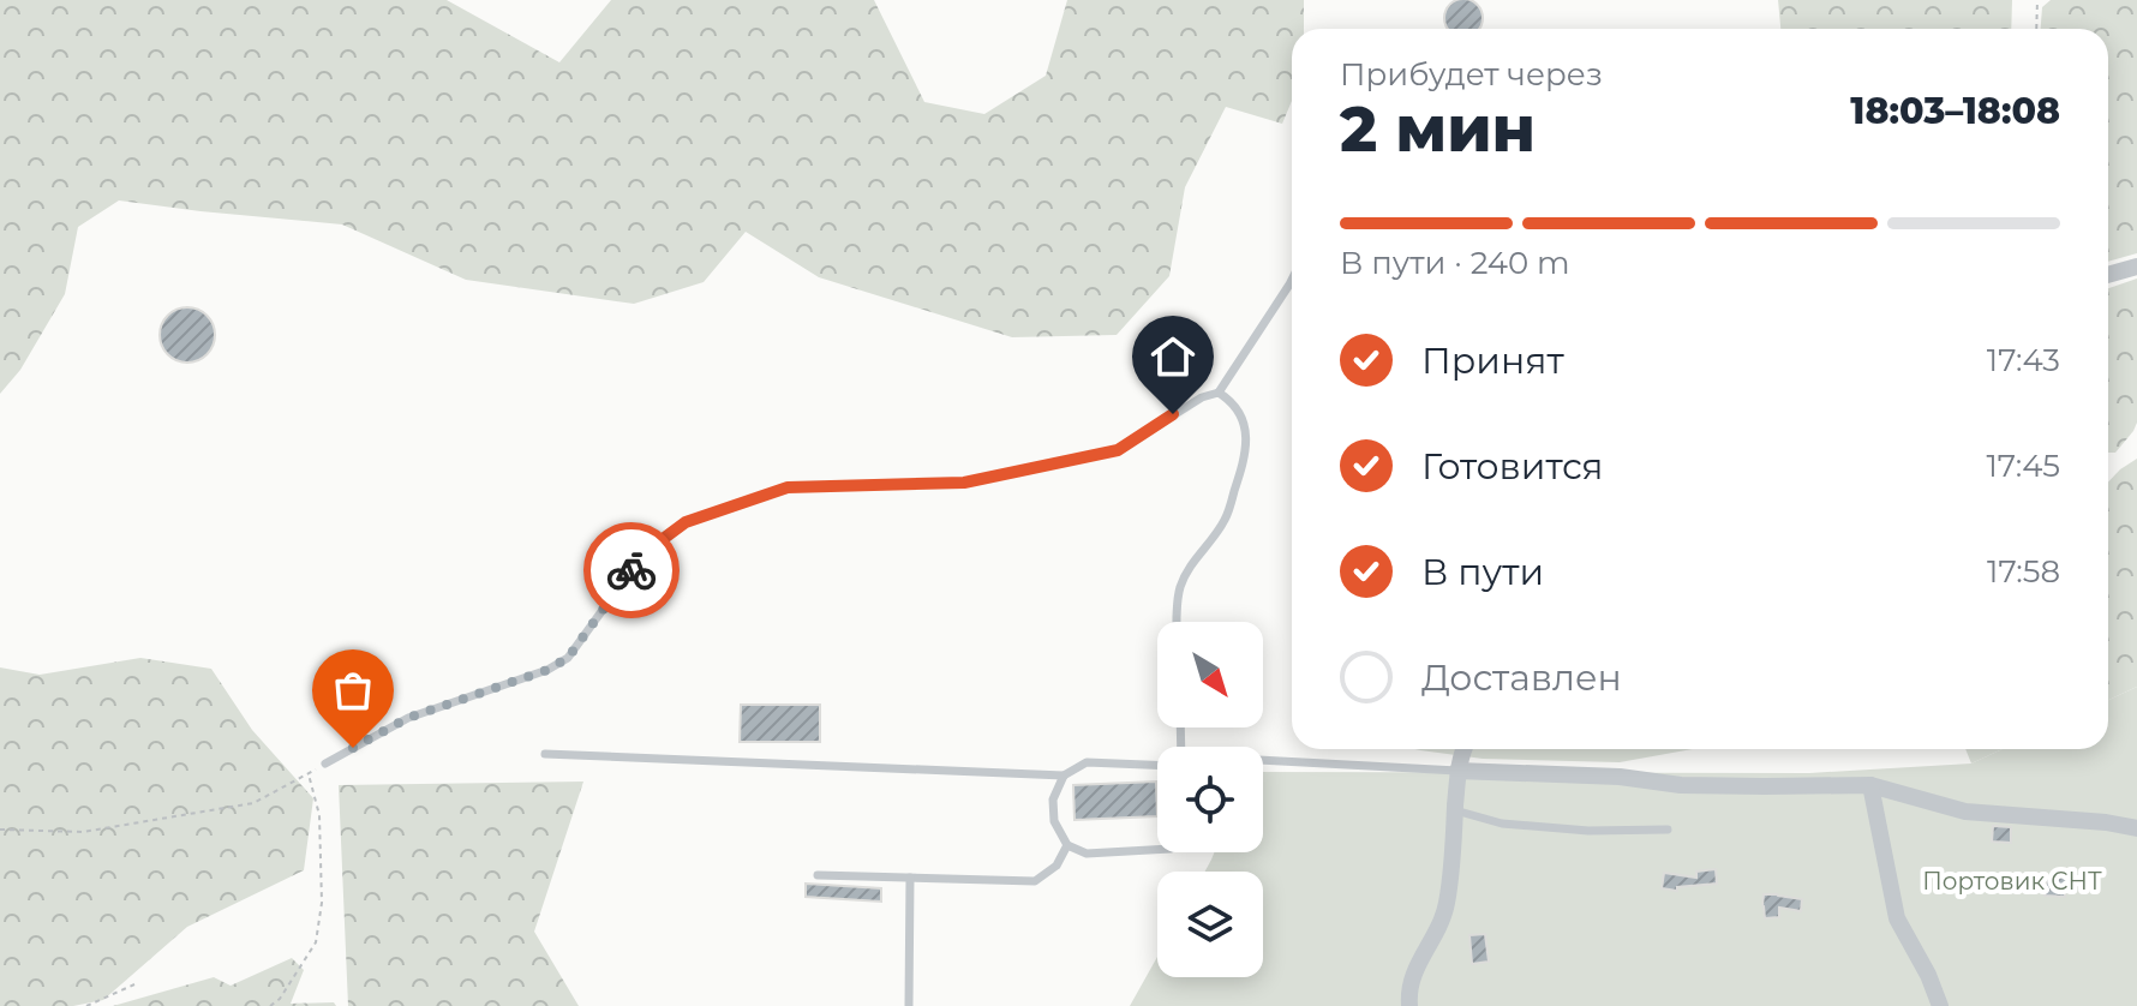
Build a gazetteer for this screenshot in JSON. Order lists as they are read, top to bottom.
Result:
{
  "parks": ["Портовик СНТ"],
  "north": "bottom right",
  "page": {
    "heading": ["2 мин", "Прибудет через", "18:03–18:08"],
    "bar": "В пути · 240 m",
    "list": [
      ["Принят", "17:43"],
      ["Готовится", "17:45"],
      ["В пути", "17:58"],
      "Доставлен"
    ]
  }
}
